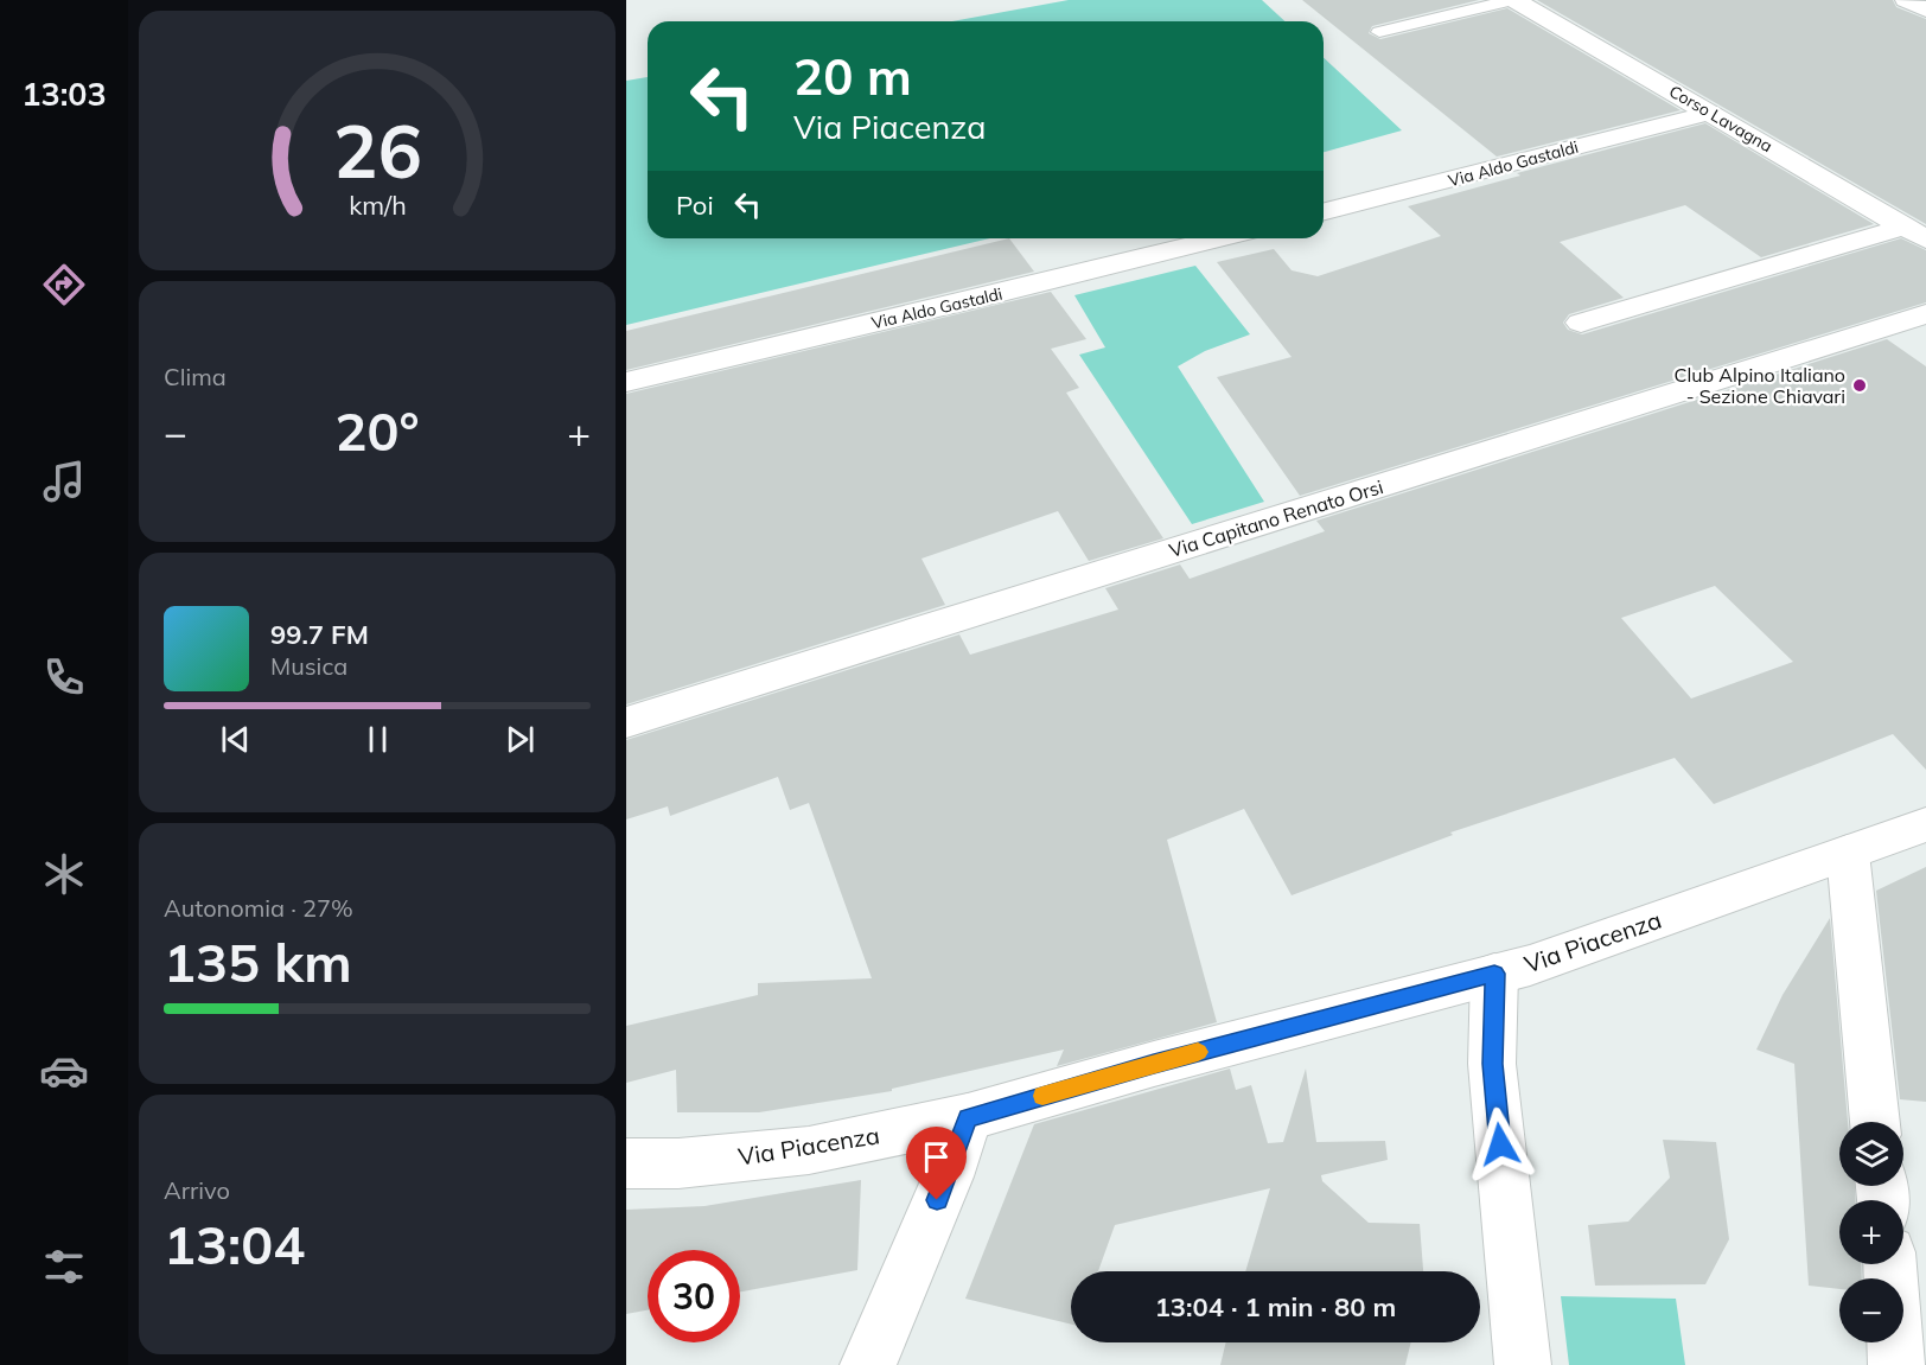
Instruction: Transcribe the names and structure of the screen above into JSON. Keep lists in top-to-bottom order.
{
  "streets": {
    "street": [
      "Corso Lavagna",
      "Via Aldo Gastaldi",
      "Via Capitano Renato Orsi",
      "Via Piacenza"
    ]
  },
  "crossings": [
    ["Corso Lavagna", "Via Aldo Gastaldi"]
  ],
  "places": ["Club Alpino Italiano - Sezione Chiavari"],
  "page": {
    "tabs": "13:03",
    "turn": ["20 m", "Via Piacenza"],
    "then": "Poi",
    "tile": [
      "Clima",
      ["Autonomia · 27%", "135 km"],
      ["Arrivo", "13:04"]
    ],
    "heat": ["−", "20°", "+"],
    "song": ["99.7 FM", "Musica"],
    "map_buttons": ["+", "−"],
    "limit": "30",
    "trip": "13:04 · 1 min · 80 m",
    "gauge": ["26", "km/h"]
  }
}
